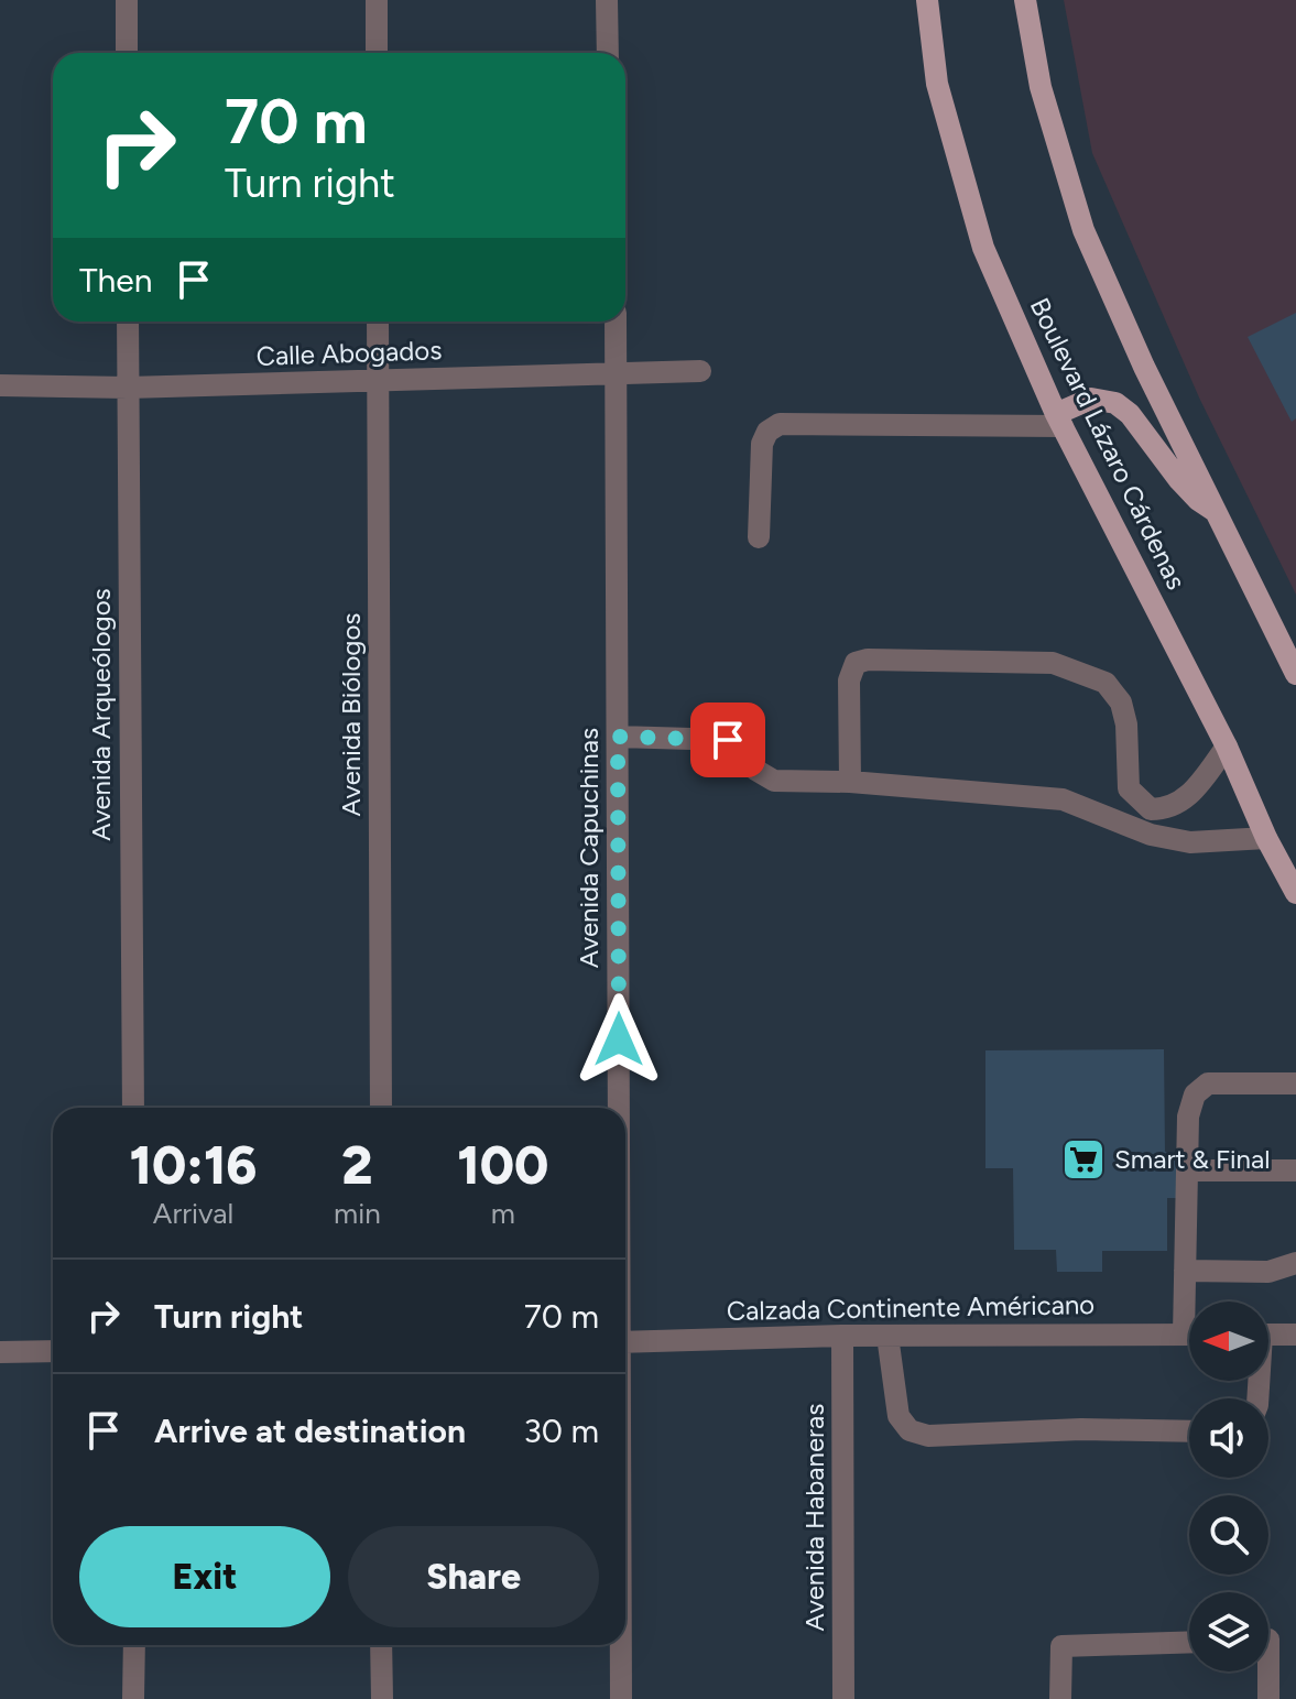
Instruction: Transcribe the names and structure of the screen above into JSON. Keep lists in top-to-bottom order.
{
  "streets": {
    "main road": ["Boulevard Lázaro Cárdenas"],
    "street": [
      "Calle Abogados",
      "Avenida Arqueólogos",
      "Avenida Biólogos",
      "Avenida Capuchinas",
      "Calzada Continente Américano",
      "Avenida Habaneras"
    ]
  },
  "crossings": [
    ["Calle Abogados", "Avenida Arqueólogos"],
    ["Calle Abogados", "Avenida Biólogos"],
    ["Calle Abogados", "Avenida Capuchinas"],
    ["Calzada Continente Américano", "Avenida Habaneras"]
  ],
  "places": {
    "supermarket": ["Smart & Final"]
  },
  "north": "left",
  "page": {
    "turn": ["70 m", "Turn right"],
    "then": "Then",
    "eta": [
      "10:16",
      "Arrival",
      "2",
      "min",
      "100",
      "m"
    ],
    "list": [
      {
        "name": "Turn right",
        "value": "70 m"
      },
      {
        "name": "Arrive at destination",
        "value": "30 m"
      }
    ],
    "buttons": ["Exit", "Share"]
  }
}
